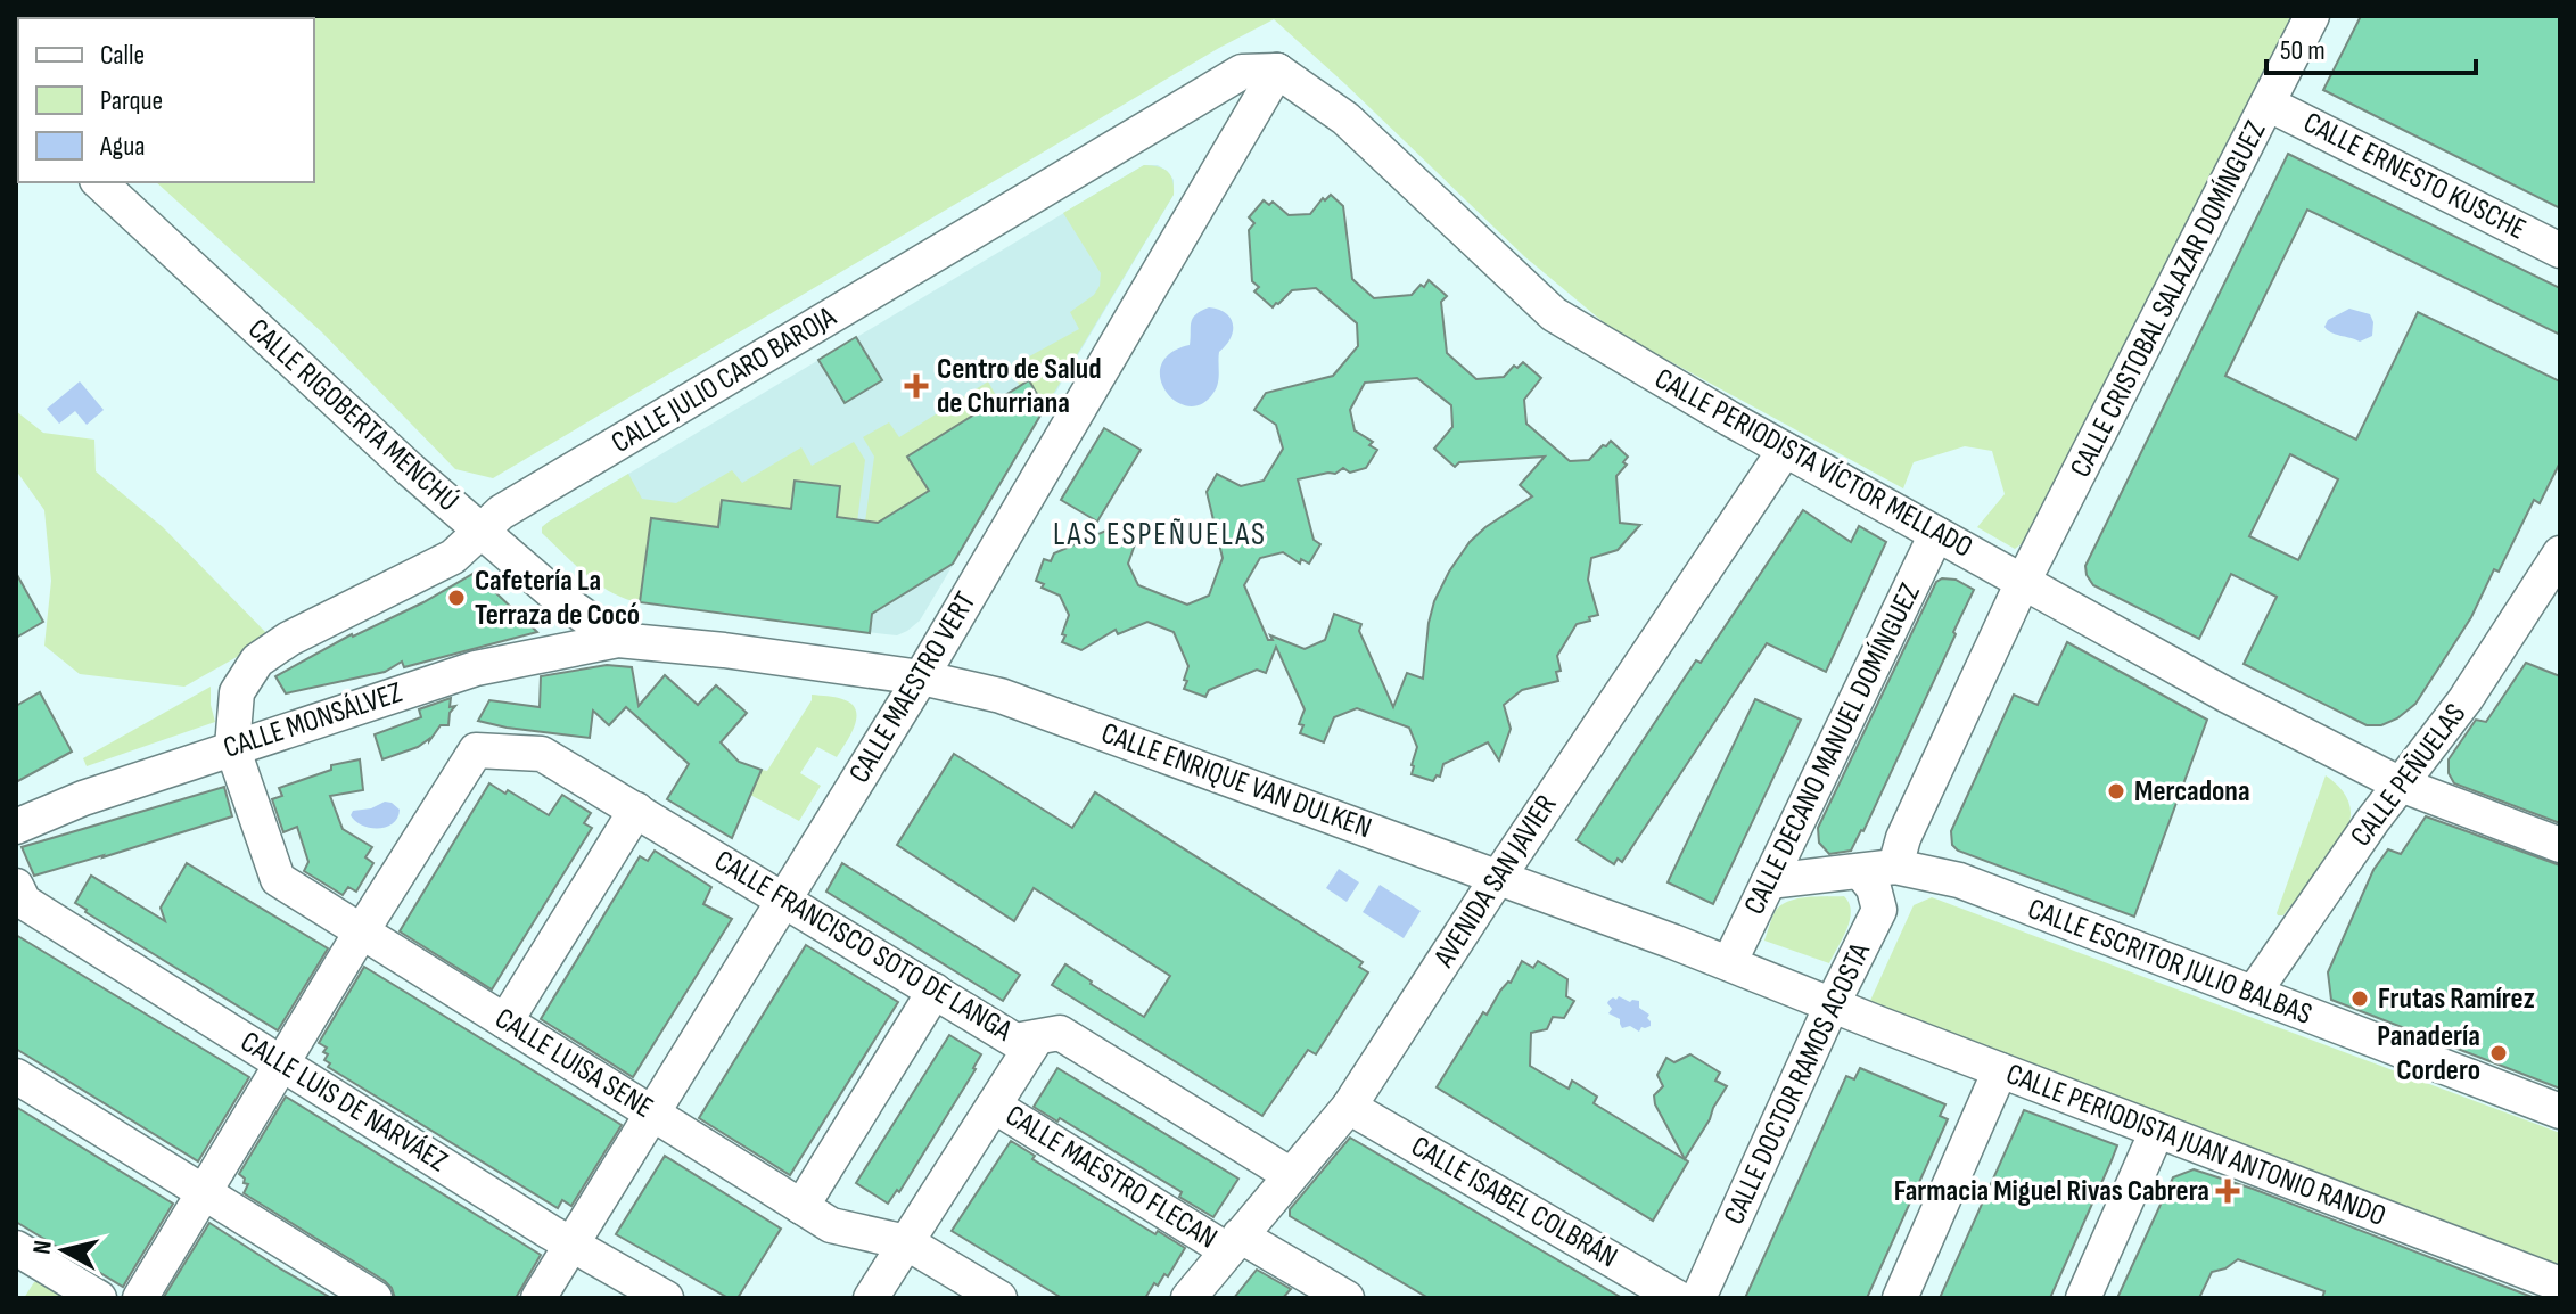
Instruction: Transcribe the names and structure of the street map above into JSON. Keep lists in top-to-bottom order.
{
  "streets": {
    "street": [
      "CALLE ERNESTO KUSCHE",
      "CALLE CRISTOBAL SALAZAR DOMÍNGUEZ",
      "CALLE JULIO CARO BAROJA",
      "CALLE RIGOBERTA MENCHÚ",
      "CALLE PERIODISTA VÍCTOR MELLADO",
      "CALLE MAESTRO VERT",
      "CALLE MONSÁLVEZ",
      "CALLE DECANO MANUEL DOMÍNGUEZ",
      "CALLE PEÑUELAS",
      "CALLE ENRIQUE VAN DULKEN",
      "AVENIDA SAN JAVIER",
      "CALLE FRANCISCO SOTO DE LANGA",
      "CALLE ESCRITOR JULIO BALBAS",
      "CALLE LUISA SENE",
      "CALLE DOCTOR RAMOS ACOSTA",
      "CALLE LUIS DE NARVÁEZ",
      "CALLE PERIODISTA JUAN ANTONIO RANDO",
      "CALLE MAESTRO FLECAN",
      "CALLE ISABEL COLBRÁN"
    ]
  },
  "crossings": [
    ["CALLE ERNESTO KUSCHE", "CALLE CRISTOBAL SALAZAR DOMÍNGUEZ"],
    ["CALLE CRISTOBAL SALAZAR DOMÍNGUEZ", "CALLE PERIODISTA VÍCTOR MELLADO"],
    ["CALLE JULIO CARO BAROJA", "CALLE RIGOBERTA MENCHÚ"],
    ["CALLE JULIO CARO BAROJA", "CALLE PERIODISTA VÍCTOR MELLADO"],
    ["CALLE JULIO CARO BAROJA", "CALLE MAESTRO VERT"],
    ["CALLE JULIO CARO BAROJA", "CALLE MONSÁLVEZ"],
    ["CALLE JULIO CARO BAROJA", "CALLE LUISA SENE"],
    ["CALLE RIGOBERTA MENCHÚ", "CALLE MONSÁLVEZ"],
    ["CALLE RIGOBERTA MENCHÚ", "CALLE ENRIQUE VAN DULKEN"],
    ["CALLE PERIODISTA VÍCTOR MELLADO", "CALLE MAESTRO VERT"],
    ["CALLE PERIODISTA VÍCTOR MELLADO", "CALLE DECANO MANUEL DOMÍNGUEZ"],
    ["CALLE PERIODISTA VÍCTOR MELLADO", "CALLE PEÑUELAS"],
    ["CALLE PERIODISTA VÍCTOR MELLADO", "AVENIDA SAN JAVIER"],
    ["CALLE MAESTRO VERT", "CALLE ENRIQUE VAN DULKEN"],
    ["CALLE MAESTRO VERT", "CALLE FRANCISCO SOTO DE LANGA"],
    ["CALLE MAESTRO VERT", "CALLE LUISA SENE"],
    ["CALLE MAESTRO VERT", "CALLE LUIS DE NARVÁEZ"],
    ["CALLE MONSÁLVEZ", "CALLE ENRIQUE VAN DULKEN"],
    ["CALLE MONSÁLVEZ", "CALLE LUISA SENE"],
    ["CALLE DECANO MANUEL DOMÍNGUEZ", "CALLE ENRIQUE VAN DULKEN"],
    ["CALLE DECANO MANUEL DOMÍNGUEZ", "CALLE ESCRITOR JULIO BALBAS"],
    ["CALLE PEÑUELAS", "CALLE ESCRITOR JULIO BALBAS"],
    ["CALLE ENRIQUE VAN DULKEN", "AVENIDA SAN JAVIER"],
    ["CALLE ENRIQUE VAN DULKEN", "CALLE DOCTOR RAMOS ACOSTA"],
    ["CALLE ENRIQUE VAN DULKEN", "CALLE PERIODISTA JUAN ANTONIO RANDO"],
    ["AVENIDA SAN JAVIER", "CALLE FRANCISCO SOTO DE LANGA"],
    ["AVENIDA SAN JAVIER", "CALLE MAESTRO FLECAN"],
    ["AVENIDA SAN JAVIER", "CALLE ISABEL COLBRÁN"],
    ["CALLE FRANCISCO SOTO DE LANGA", "CALLE LUISA SENE"],
    ["CALLE ESCRITOR JULIO BALBAS", "CALLE DOCTOR RAMOS ACOSTA"],
    ["CALLE DOCTOR RAMOS ACOSTA", "CALLE PERIODISTA JUAN ANTONIO RANDO"]
  ],
  "districts": ["LAS ESPEÑUELAS"],
  "places": {
    "health": ["Centro de Salud de Churriana", "Farmacia Miguel Rivas Cabrera"],
    "other": [
      "Cafetería La Terraza de Cocó",
      "Mercadona",
      "Frutas Ramírez",
      "Panadería Cordero"
    ]
  },
  "legend": ["Calle", "Parque", "Agua"],
  "scale_bar": "50 m",
  "north": "left"
}
